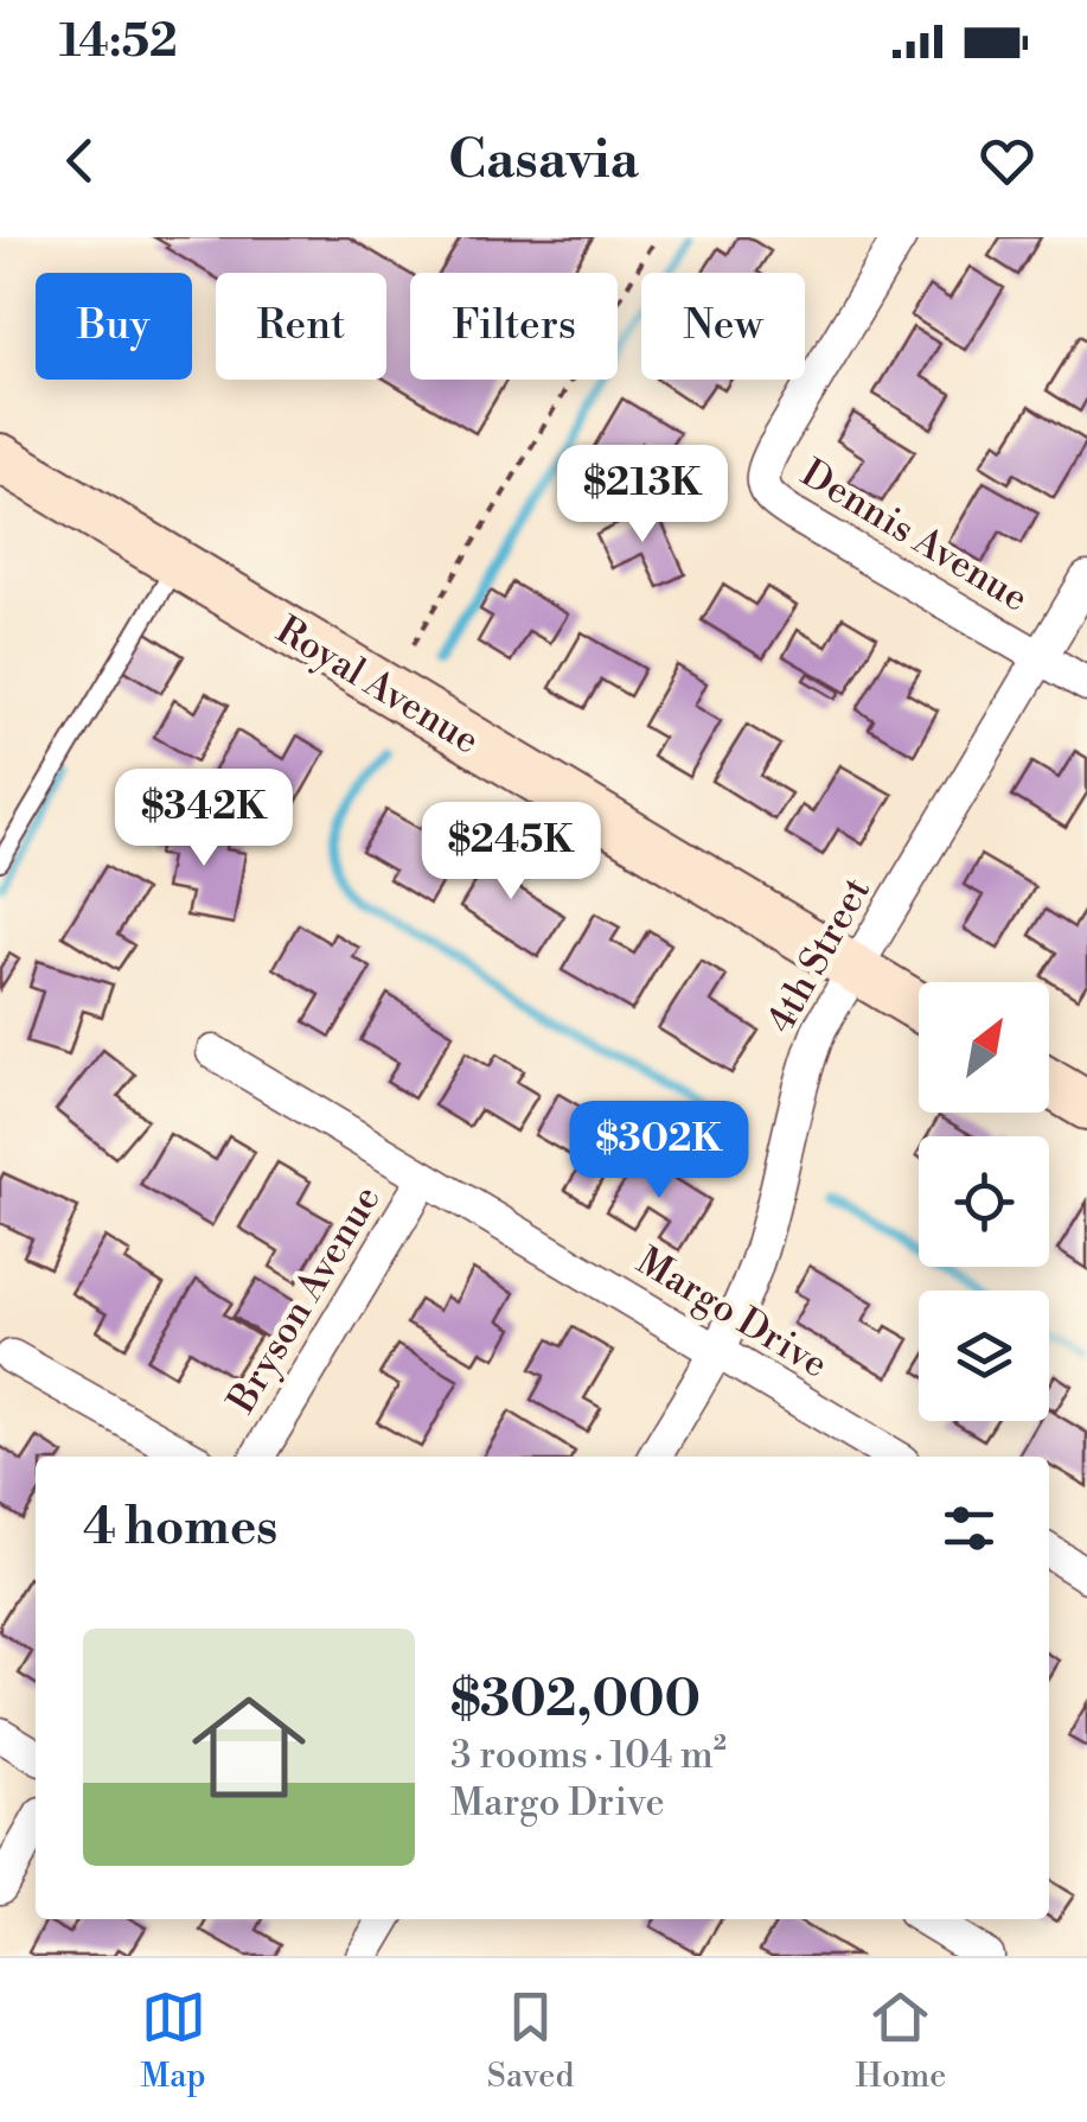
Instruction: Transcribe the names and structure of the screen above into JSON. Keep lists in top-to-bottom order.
{
  "streets": {
    "main road": ["Royal Avenue"],
    "street": [
      "Dennis Avenue",
      "4th Street",
      "Bryson Avenue",
      "Margo Drive"
    ]
  },
  "crossings": [
    ["Dennis Avenue", "4th Street"],
    ["Royal Avenue", "4th Street"],
    ["4th Street", "Margo Drive"],
    ["Bryson Avenue", "Margo Drive"]
  ],
  "north": "top right",
  "page": {
    "status": "14:52",
    "header": "Casavia",
    "chip": [
      "Buy",
      "Rent",
      "Filters",
      "New"
    ],
    "price": [
      "$213K",
      "$342K",
      "$245K",
      "$302K"
    ],
    "heading": "4 homes",
    "list": [
      {
        "name": "$302,000",
        "note": "3 rooms · 104 m² · Margo Drive"
      }
    ],
    "tabs": ["Map", "Saved", "Home"]
  }
}
